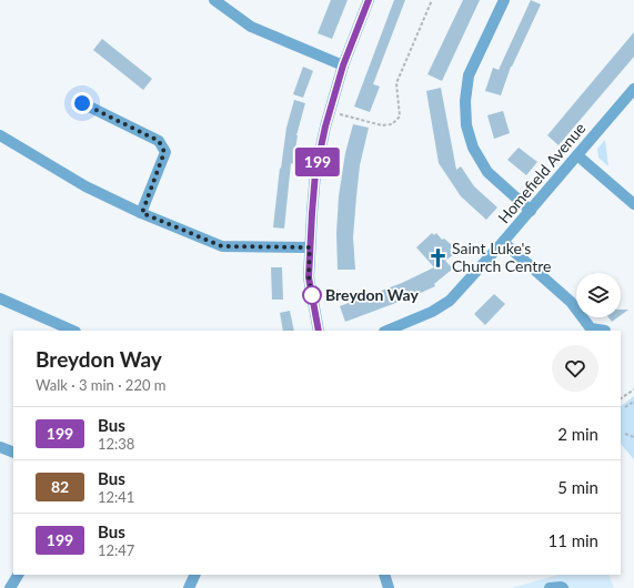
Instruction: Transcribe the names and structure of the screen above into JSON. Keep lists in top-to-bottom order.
{
  "streets": {
    "street": ["Homefield Avenue"]
  },
  "places": {
    "church": ["Saint Luke's Church Centre"],
    "other": ["Breydon Way"]
  },
  "lines": ["bus line 199"],
  "page": {
    "on_map": "199",
    "heading": ["Breydon Way", "Walk · 3 min · 220 m"],
    "list": [
      {
        "mark": "199",
        "name": "Bus",
        "note": "12:38",
        "value": "2 min"
      },
      {
        "mark": "82",
        "name": "Bus",
        "note": "12:41",
        "value": "5 min"
      },
      {
        "mark": "199",
        "name": "Bus",
        "note": "12:47",
        "value": "11 min"
      }
    ]
  }
}
